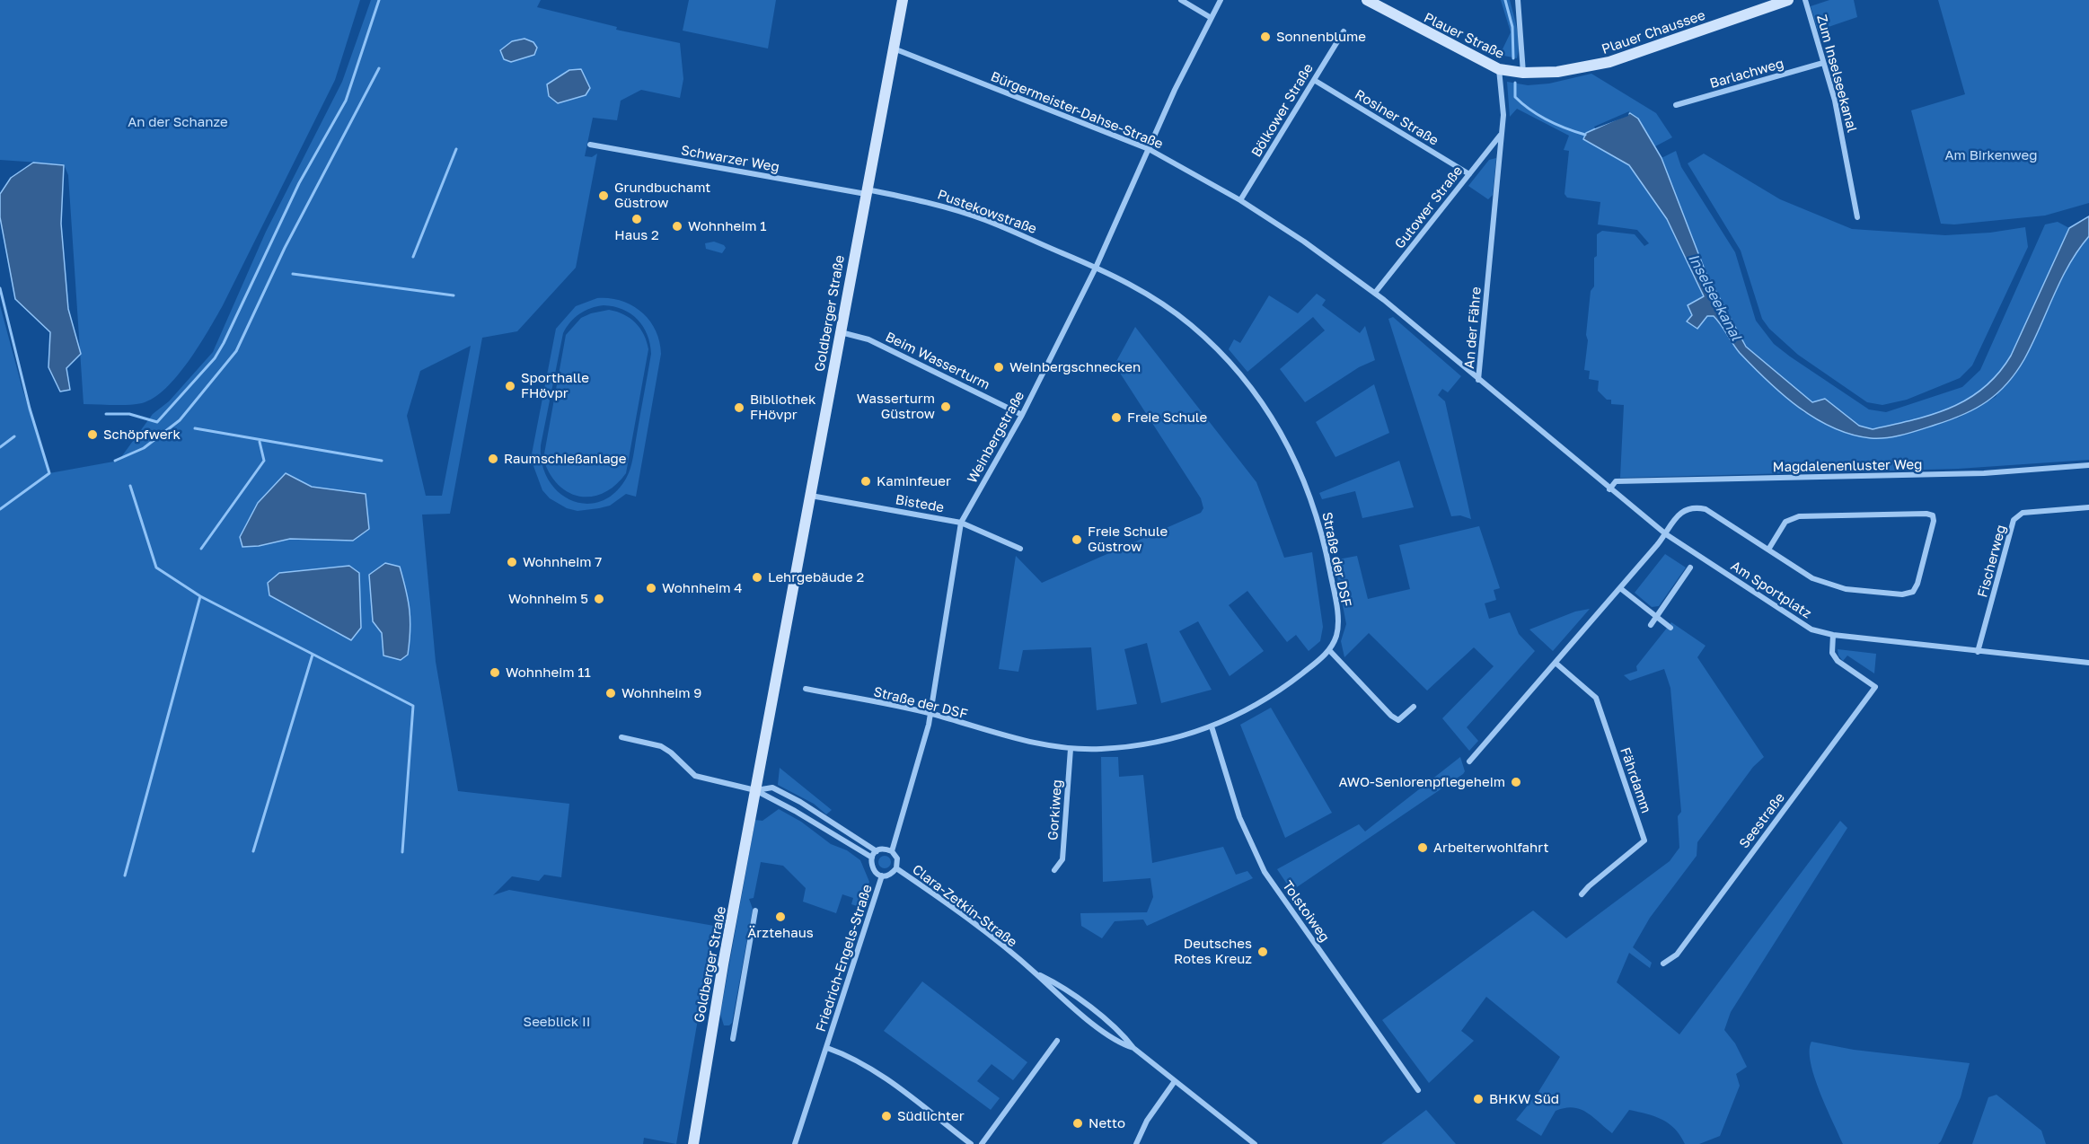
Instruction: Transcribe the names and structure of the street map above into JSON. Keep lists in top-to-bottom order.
{
  "streets": {
    "main road": ["Plauer Chaussee", "Plauer Straße", "Goldberger Straße"],
    "street": [
      "Barlachweg",
      "Zum Inselseekanal",
      "Bürgermeister-Dahse-Straße",
      "Bölkower Straße",
      "Rosiner Straße",
      "Schwarzer Weg",
      "Gutower Straße",
      "Pustekowstraße",
      "An der Fähre",
      "Beim Wasserturm",
      "Weinbergstraße",
      "Magdalenenluster Weg",
      "Bistede",
      "Straße der DSF",
      "Fischerweg",
      "Am Sportplatz",
      "Fährdamm",
      "Gorkiweg",
      "Seestraße",
      "Clara-Zetkin-Straße",
      "Tolstoiweg",
      "Friedrich-Engels-Straße"
    ]
  },
  "crossings": [
    ["Plauer Chaussee", "Plauer Straße"],
    ["Plauer Straße", "An der Fähre"],
    ["Barlachweg", "Zum Inselseekanal"],
    ["Bürgermeister-Dahse-Straße", "Bölkower Straße"],
    ["Bürgermeister-Dahse-Straße", "Gutower Straße"],
    ["Bürgermeister-Dahse-Straße", "Goldberger Straße"],
    ["Bürgermeister-Dahse-Straße", "An der Fähre"],
    ["Bürgermeister-Dahse-Straße", "Weinbergstraße"],
    ["Bölkower Straße", "Rosiner Straße"],
    ["Rosiner Straße", "Gutower Straße"],
    ["Schwarzer Weg", "Pustekowstraße"],
    ["Schwarzer Weg", "Goldberger Straße"],
    ["Gutower Straße", "An der Fähre"],
    ["Pustekowstraße", "Goldberger Straße"],
    ["Pustekowstraße", "Weinbergstraße"],
    ["Pustekowstraße", "Straße der DSF"],
    ["Goldberger Straße", "Beim Wasserturm"],
    ["Goldberger Straße", "Bistede"],
    ["An der Fähre", "Magdalenenluster Weg"],
    ["An der Fähre", "Am Sportplatz"],
    ["Beim Wasserturm", "Weinbergstraße"],
    ["Weinbergstraße", "Bistede"],
    ["Weinbergstraße", "Straße der DSF"],
    ["Weinbergstraße", "Clara-Zetkin-Straße"],
    ["Weinbergstraße", "Friedrich-Engels-Straße"],
    ["Straße der DSF", "Gorkiweg"],
    ["Straße der DSF", "Tolstoiweg"],
    ["Am Sportplatz", "Seestraße"],
    ["Clara-Zetkin-Straße", "Friedrich-Engels-Straße"]
  ],
  "water": ["Inselseekanal"],
  "parks": ["An der Schanze", "Am Birkenweg", "Seeblick II"],
  "places": [
    "Sonnenblume",
    "Grundbuchamt Güstrow",
    "Haus 2",
    "Wohnheim 1",
    "Weinbergschnecken",
    "Sporthalle FHövpr",
    "Wasserturm Güstrow",
    "Bibliothek FHövpr",
    "Freie Schule",
    "Schöpfwerk",
    "Raumschießanlage",
    "Kaminfeuer",
    "Freie Schule Güstrow",
    "Wohnheim 7",
    "Lehrgebäude 2",
    "Wohnheim 4",
    "Wohnheim 5",
    "Wohnheim 11",
    "Wohnheim 9",
    "AWO-Seniorenpflegeheim",
    "Arbeiterwohlfahrt",
    "Ärztehaus",
    "Deutsches Rotes Kreuz",
    "BHKW Süd",
    "Südlichter",
    "Netto"
  ]
}
